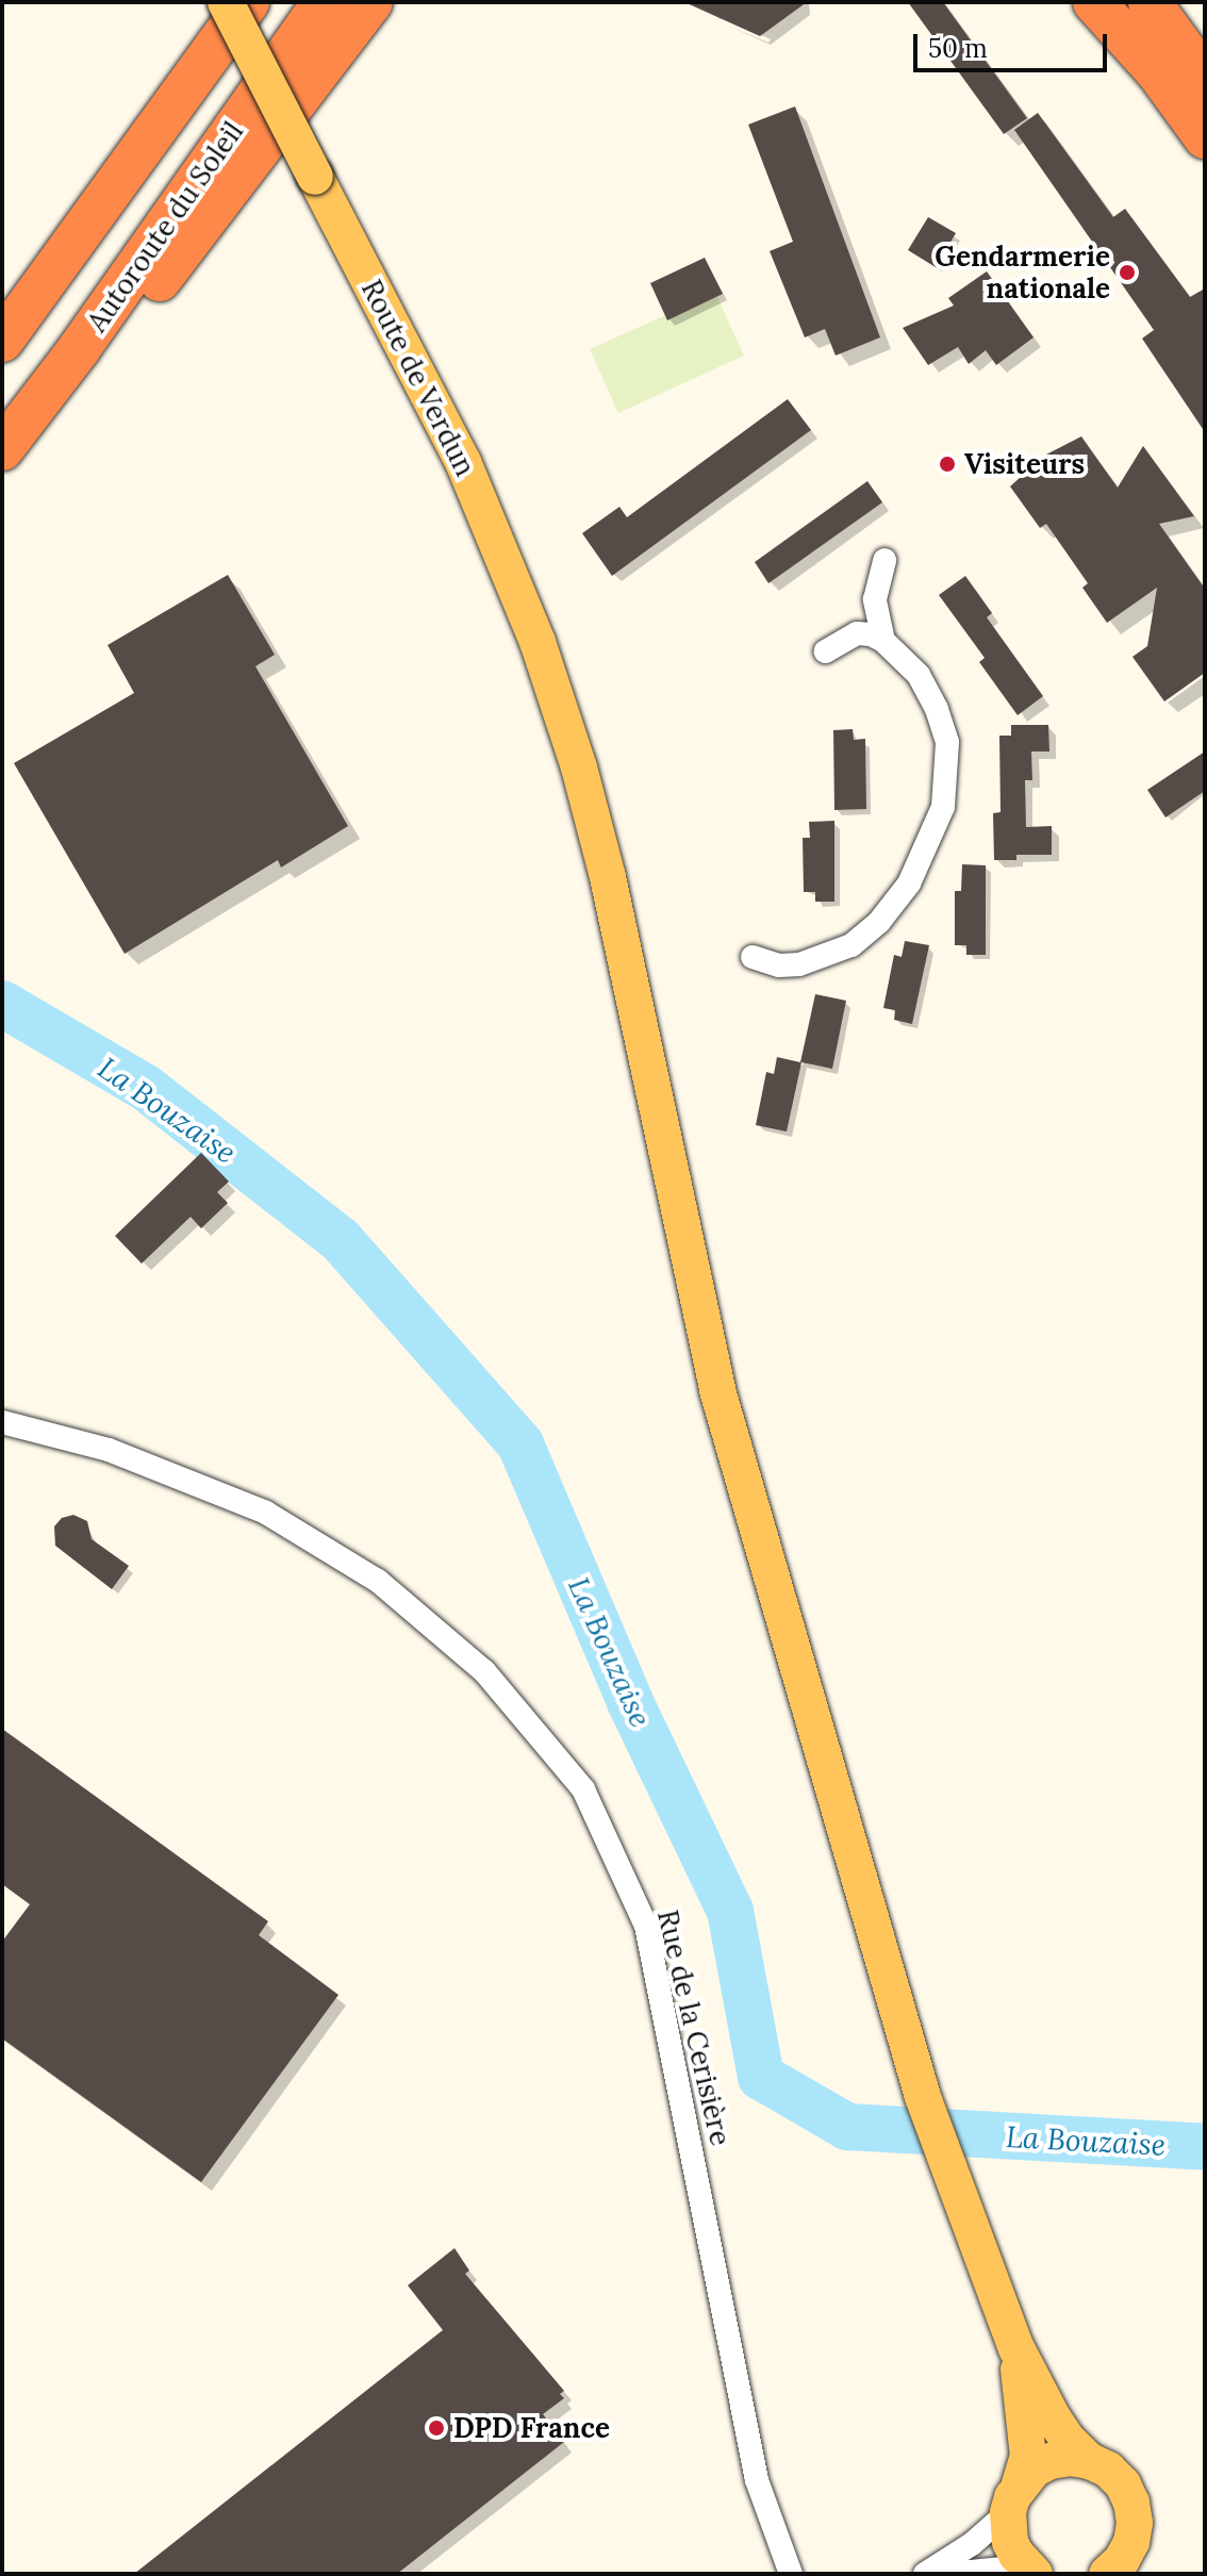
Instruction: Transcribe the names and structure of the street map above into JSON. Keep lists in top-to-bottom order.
{
  "streets": {
    "highway": ["Autoroute du Soleil"],
    "main road": ["Route de Verdun"],
    "street": ["Rue de la Cerisière"]
  },
  "water": ["La Bouzaise"],
  "places": ["Gendarmerie nationale", "Visiteurs", "DPD France"],
  "scale_bar": "50 m"
}
